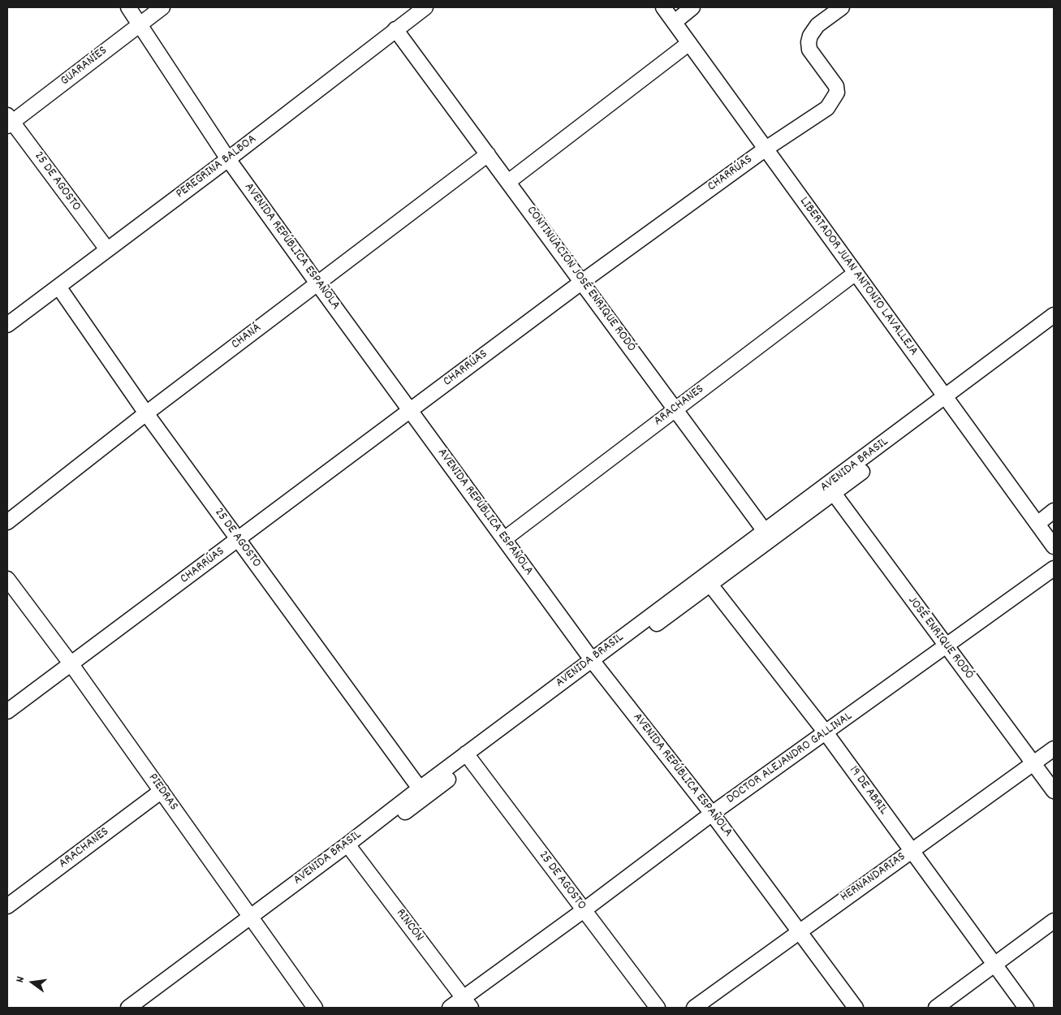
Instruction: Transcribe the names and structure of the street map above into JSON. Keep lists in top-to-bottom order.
{
  "streets": {
    "street": [
      "GUARANÍES",
      "PEREGRINA BALBOA",
      "CHARRÚAS",
      "25 DE AGOSTO",
      "AVENIDA REPÚBLICA ESPAÑOLA",
      "LIBERTADOR JUAN ANTONIO LAVALLEJA",
      "CONTINUACIÓN JOSÉ ENRIQUE RODÓ",
      "CHANÁ",
      "ARACHANES",
      "AVENIDA BRASIL",
      "JOSÉ ENRIQUE RODÓ",
      "DOCTOR ALEJANDRO GALLINAL",
      "19 DE ABRIL",
      "PIEDRAS",
      "HERNANDARIAS",
      "RINCÓN"
    ]
  },
  "crossings": [
    ["GUARANÍES", "25 DE AGOSTO"],
    ["GUARANÍES", "AVENIDA REPÚBLICA ESPAÑOLA"],
    ["PEREGRINA BALBOA", "25 DE AGOSTO"],
    ["PEREGRINA BALBOA", "AVENIDA REPÚBLICA ESPAÑOLA"],
    ["PEREGRINA BALBOA", "CONTINUACIÓN JOSÉ ENRIQUE RODÓ"],
    ["CHARRÚAS", "25 DE AGOSTO"],
    ["CHARRÚAS", "AVENIDA REPÚBLICA ESPAÑOLA"],
    ["CHARRÚAS", "LIBERTADOR JUAN ANTONIO LAVALLEJA"],
    ["CHARRÚAS", "CONTINUACIÓN JOSÉ ENRIQUE RODÓ"],
    ["CHARRÚAS", "PIEDRAS"],
    ["25 DE AGOSTO", "CHANÁ"],
    ["25 DE AGOSTO", "AVENIDA BRASIL"],
    ["25 DE AGOSTO", "DOCTOR ALEJANDRO GALLINAL"],
    ["AVENIDA REPÚBLICA ESPAÑOLA", "CHANÁ"],
    ["AVENIDA REPÚBLICA ESPAÑOLA", "ARACHANES"],
    ["AVENIDA REPÚBLICA ESPAÑOLA", "AVENIDA BRASIL"],
    ["AVENIDA REPÚBLICA ESPAÑOLA", "DOCTOR ALEJANDRO GALLINAL"],
    ["AVENIDA REPÚBLICA ESPAÑOLA", "HERNANDARIAS"],
    ["LIBERTADOR JUAN ANTONIO LAVALLEJA", "ARACHANES"],
    ["LIBERTADOR JUAN ANTONIO LAVALLEJA", "AVENIDA BRASIL"],
    ["CONTINUACIÓN JOSÉ ENRIQUE RODÓ", "CHANÁ"],
    ["CONTINUACIÓN JOSÉ ENRIQUE RODÓ", "ARACHANES"],
    ["CONTINUACIÓN JOSÉ ENRIQUE RODÓ", "AVENIDA BRASIL"],
    ["ARACHANES", "PIEDRAS"],
    ["AVENIDA BRASIL", "JOSÉ ENRIQUE RODÓ"],
    ["AVENIDA BRASIL", "19 DE ABRIL"],
    ["AVENIDA BRASIL", "PIEDRAS"],
    ["AVENIDA BRASIL", "RINCÓN"],
    ["JOSÉ ENRIQUE RODÓ", "DOCTOR ALEJANDRO GALLINAL"],
    ["JOSÉ ENRIQUE RODÓ", "HERNANDARIAS"],
    ["DOCTOR ALEJANDRO GALLINAL", "19 DE ABRIL"],
    ["DOCTOR ALEJANDRO GALLINAL", "RINCÓN"],
    ["19 DE ABRIL", "HERNANDARIAS"]
  ],
  "north": "left"
}
